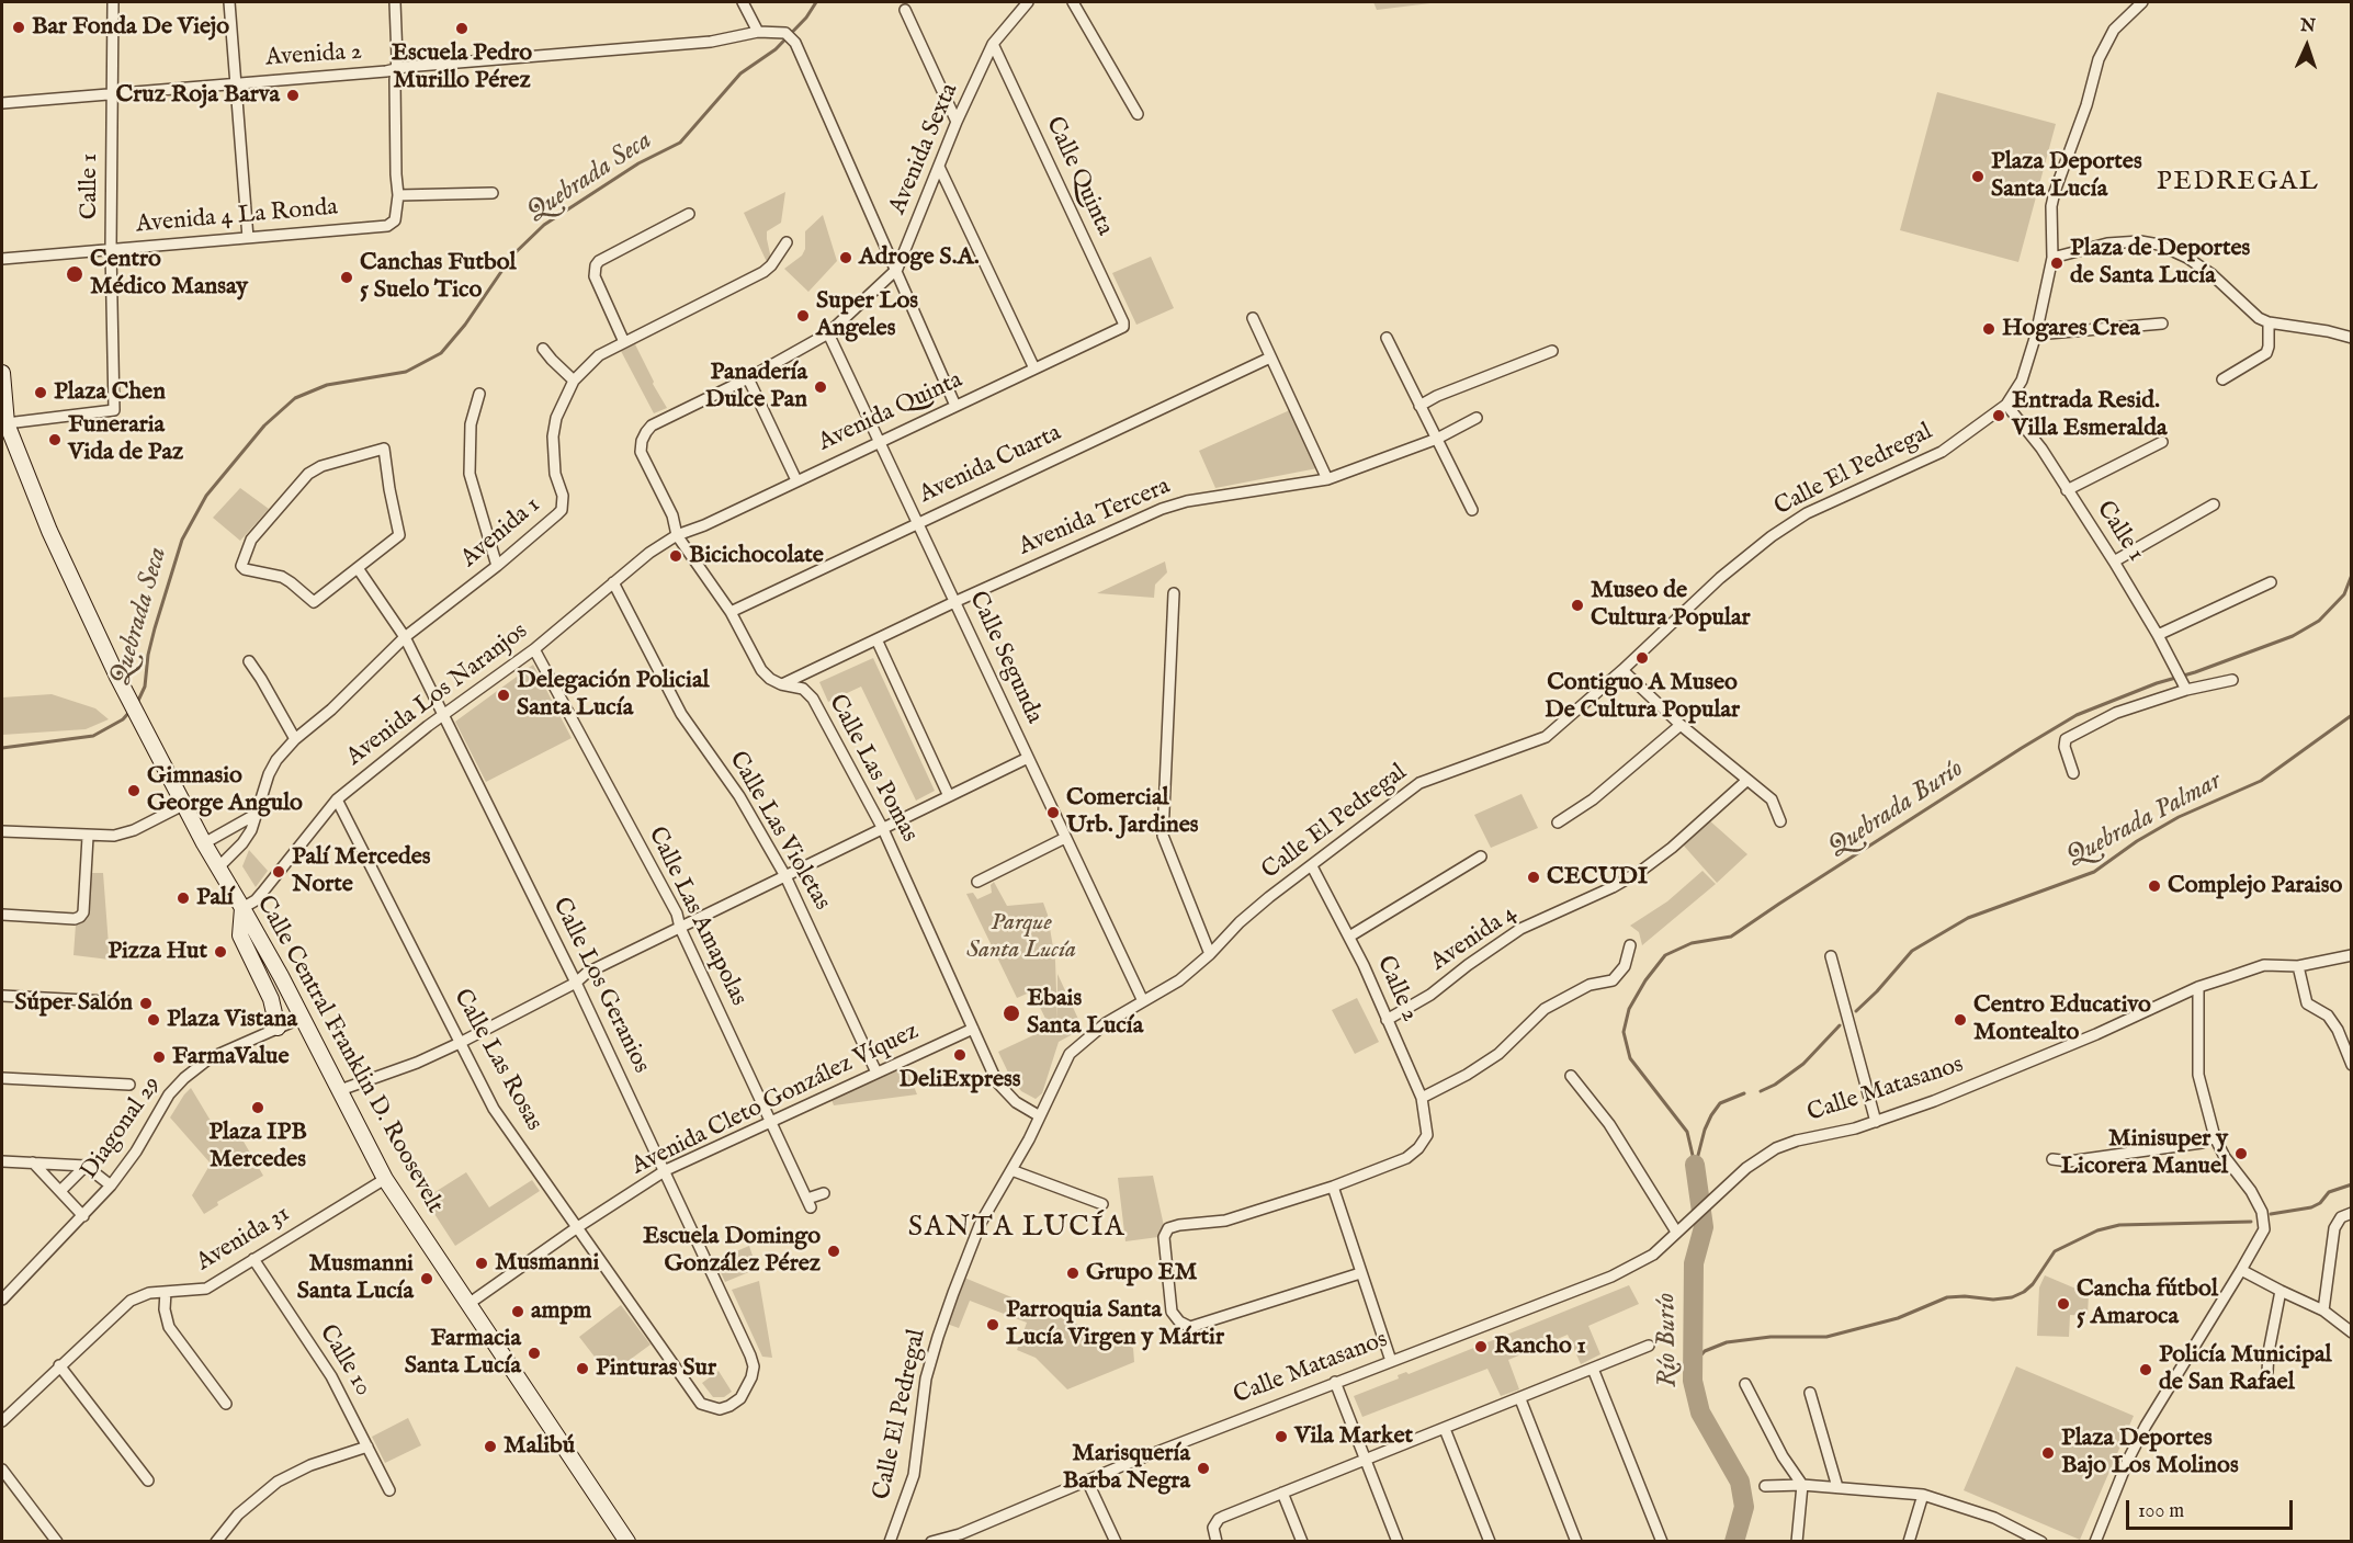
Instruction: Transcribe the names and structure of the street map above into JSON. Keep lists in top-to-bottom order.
{
  "streets": {
    "main road": ["Calle Central Franklin D. Roosevelt"],
    "street": [
      "Avenida 2",
      "Avenida Sexta",
      "Calle Quinta",
      "Calle 1",
      "Avenida 4 La Ronda",
      "Avenida Quinta",
      "Avenida Cuarta",
      "Calle El Pedregal",
      "Avenida Tercera",
      "Avenida 1",
      "Calle Segunda",
      "Avenida Los Naranjos",
      "Calle Las Pomas",
      "Calle Las Violetas",
      "Calle Las Amapolas",
      "Avenida 4",
      "Calle Los Geranios",
      "Calle 2",
      "Calle Las Rosas",
      "Calle Matasanos",
      "Avenida Cleto González Víquez",
      "Diagonal 29",
      "Avenida 31",
      "Calle 10"
    ]
  },
  "crossings": [
    ["Avenida 2", "Avenida Sexta"],
    ["Avenida 2", "Calle 1"],
    ["Avenida Sexta", "Calle Quinta"],
    ["Avenida Sexta", "Calle Segunda"],
    ["Avenida Sexta", "Calle Las Pomas"],
    ["Calle Quinta", "Avenida Quinta"],
    ["Calle 1", "Avenida 4 La Ronda"],
    ["Calle 1", "Calle El Pedregal"],
    ["Calle 1", "Calle Central Franklin D. Roosevelt"],
    ["Avenida Quinta", "Calle Segunda"],
    ["Avenida Quinta", "Avenida Los Naranjos"],
    ["Avenida Quinta", "Calle Las Pomas"],
    ["Avenida Cuarta", "Calle Segunda"],
    ["Avenida Cuarta", "Calle Las Pomas"],
    ["Calle El Pedregal", "Calle Segunda"],
    ["Calle El Pedregal", "Calle Las Pomas"],
    ["Calle El Pedregal", "Calle 2"],
    ["Avenida Tercera", "Calle Segunda"],
    ["Avenida Tercera", "Calle Las Pomas"],
    ["Avenida 1", "Calle Los Geranios"],
    ["Avenida 1", "Calle Central Franklin D. Roosevelt"],
    ["Avenida Los Naranjos", "Calle Las Pomas"],
    ["Avenida Los Naranjos", "Calle Las Violetas"],
    ["Avenida Los Naranjos", "Calle Las Amapolas"],
    ["Avenida Los Naranjos", "Calle Los Geranios"],
    ["Avenida Los Naranjos", "Calle Central Franklin D. Roosevelt"],
    ["Avenida Los Naranjos", "Calle Las Rosas"],
    ["Calle Las Pomas", "Avenida Cleto González Víquez"],
    ["Calle Las Violetas", "Avenida Cleto González Víquez"],
    ["Calle Las Amapolas", "Avenida Cleto González Víquez"],
    ["Avenida 4", "Calle 2"],
    ["Calle Los Geranios", "Calle Las Rosas"],
    ["Calle Los Geranios", "Avenida Cleto González Víquez"],
    ["Calle Central Franklin D. Roosevelt", "Avenida Cleto González Víquez"],
    ["Calle Central Franklin D. Roosevelt", "Diagonal 29"],
    ["Calle Central Franklin D. Roosevelt", "Avenida 31"],
    ["Calle Las Rosas", "Avenida Cleto González Víquez"],
    ["Avenida 31", "Calle 10"]
  ],
  "districts": ["PEDREGAL", "SANTA LUCÍA"],
  "water": [
    "Quebrada Seca",
    "Quebrada Burío",
    "Quebrada Palmar",
    "Río Burío"
  ],
  "parks": ["Parque Santa Lucía"],
  "places": [
    "Bar Fonda De Viejo",
    "Escuela Pedro Murillo Pérez",
    "Cruz Roja Barva",
    "Plaza Deportes Santa Lucía",
    "Adroge S.A.",
    "Plaza de Deportes de Santa Lucía",
    "Centro Médico Mansay",
    "Canchas Futbol 5 Suelo Tico",
    "Super Los Angeles",
    "Hogares Crea",
    "Panadería Dulce Pan",
    "Plaza Chen",
    "Entrada Resid. Villa Esmeralda",
    "Funeraria Vida de Paz",
    "Bicichocolate",
    "Museo de Cultura Popular",
    "Contiguo A Museo De Cultura Popular",
    "Delegación Policial Santa Lucía",
    "Gimnasio George Angulo",
    "Comercial Urb. Jardines",
    "Palí Mercedes Norte",
    "CECUDI",
    "Complejo Paraiso",
    "Palí",
    "Pizza Hut",
    "Súper Salón",
    "Ebais Santa Lucía",
    "Plaza Vistana",
    "Centro Educativo Montealto",
    "DeliExpress",
    "FarmaValue",
    "Plaza IPB Mercedes",
    "Minisuper y Licorera Manuel",
    "Escuela Domingo González Pérez",
    "Musmanni",
    "Grupo EM",
    "Musmanni Santa Lucía",
    "Cancha fútbol 5 Amaroca",
    "ampm",
    "Parroquia Santa Lucía Virgen y Mártir",
    "Rancho 1",
    "Farmacia Santa Lucía",
    "Pinturas Sur",
    "Policía Municipal de San Rafael",
    "Vila Market",
    "Malibú",
    "Plaza Deportes Bajo Los Molinos",
    "Marisquería Barba Negra"
  ],
  "scale_bar": "100 m",
  "north": "top"
}
